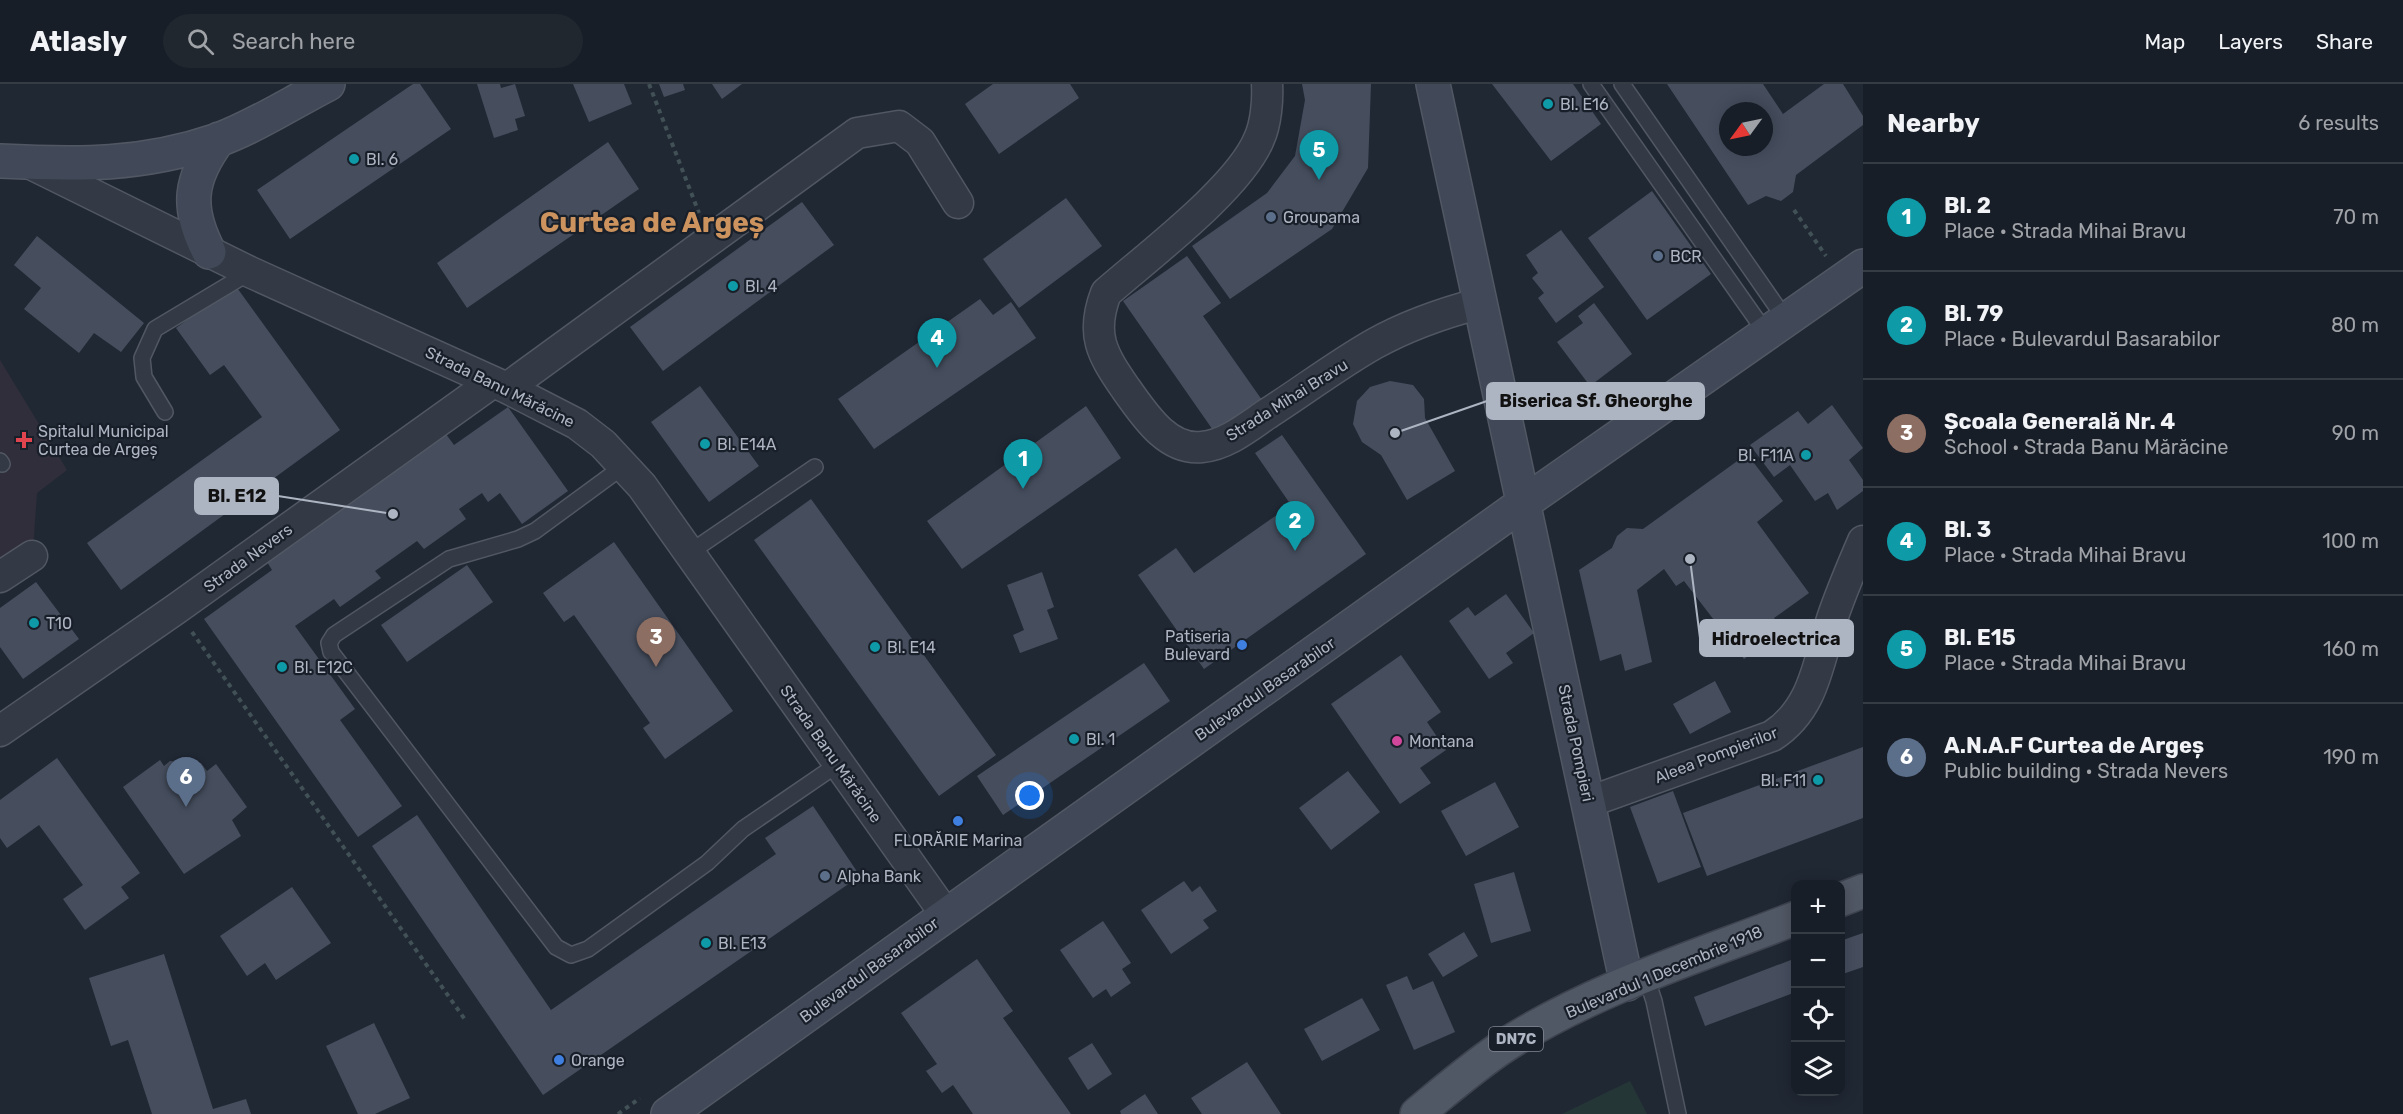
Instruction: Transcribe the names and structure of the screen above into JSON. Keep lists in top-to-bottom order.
{
  "streets": {
    "main road": [
      "Bulevardul Basarabilor",
      "Strada Pompieri",
      "Bulevardul 1 Decembrie 1918",
      "DN7C"
    ],
    "street": [
      "Strada Banu Mărăcine",
      "Strada Mihai Bravu",
      "Strada Nevers",
      "Aleea Pompierilor"
    ]
  },
  "crossings": [
    ["Strada Banu Mărăcine", "Strada Nevers"],
    ["Strada Banu Mărăcine", "Bulevardul Basarabilor"],
    ["Bulevardul Basarabilor", "Strada Pompieri"],
    ["Strada Pompieri", "Aleea Pompierilor"],
    ["Strada Pompieri", "Bulevardul 1 Decembrie 1918"]
  ],
  "districts": ["Curtea de Argeș"],
  "places": {
    "other": [
      "Bl. E16",
      "Bl. 6",
      "Groupama",
      "BCR",
      "Bl. 4",
      "Biserica Sf. Gheorghe",
      "Bl. E14A",
      "Bl. F11A",
      "Bl. E12",
      "Hidroelectrica",
      "T10",
      "Patiseria Bulevard",
      "Bl. E14",
      "Bl. E12C",
      "Bl. 1",
      "Montana",
      "Bl. F11",
      "FLORĂRIE Marina",
      "Alpha Bank",
      "Bl. E13",
      "Orange"
    ],
    "health": ["Spitalul Municipal Curtea de Argeș"]
  },
  "north": "bottom left",
  "page": {
    "header": "Atlasly",
    "search": "Search here",
    "nav": ["Map", "Layers", "Share"],
    "heading": ["Nearby", "6 results"],
    "pins": [
      "5",
      "4",
      "1",
      "2",
      "3",
      "6"
    ],
    "list": [
      {
        "mark": "1",
        "name": "Bl. 2",
        "note": "Place · Strada Mihai Bravu",
        "value": "70 m"
      },
      {
        "mark": "2",
        "name": "Bl. 79",
        "note": "Place · Bulevardul Basarabilor",
        "value": "80 m"
      },
      {
        "mark": "3",
        "name": "Școala Generală Nr. 4",
        "note": "School · Strada Banu Mărăcine",
        "value": "90 m"
      },
      {
        "mark": "4",
        "name": "Bl. 3",
        "note": "Place · Strada Mihai Bravu",
        "value": "100 m"
      },
      {
        "mark": "5",
        "name": "Bl. E15",
        "note": "Place · Strada Mihai Bravu",
        "value": "160 m"
      },
      {
        "mark": "6",
        "name": "A.N.A.F Curtea de Argeș",
        "note": "Public building · Strada Nevers",
        "value": "190 m"
      }
    ],
    "map_buttons": ["+", "−"]
  }
}
